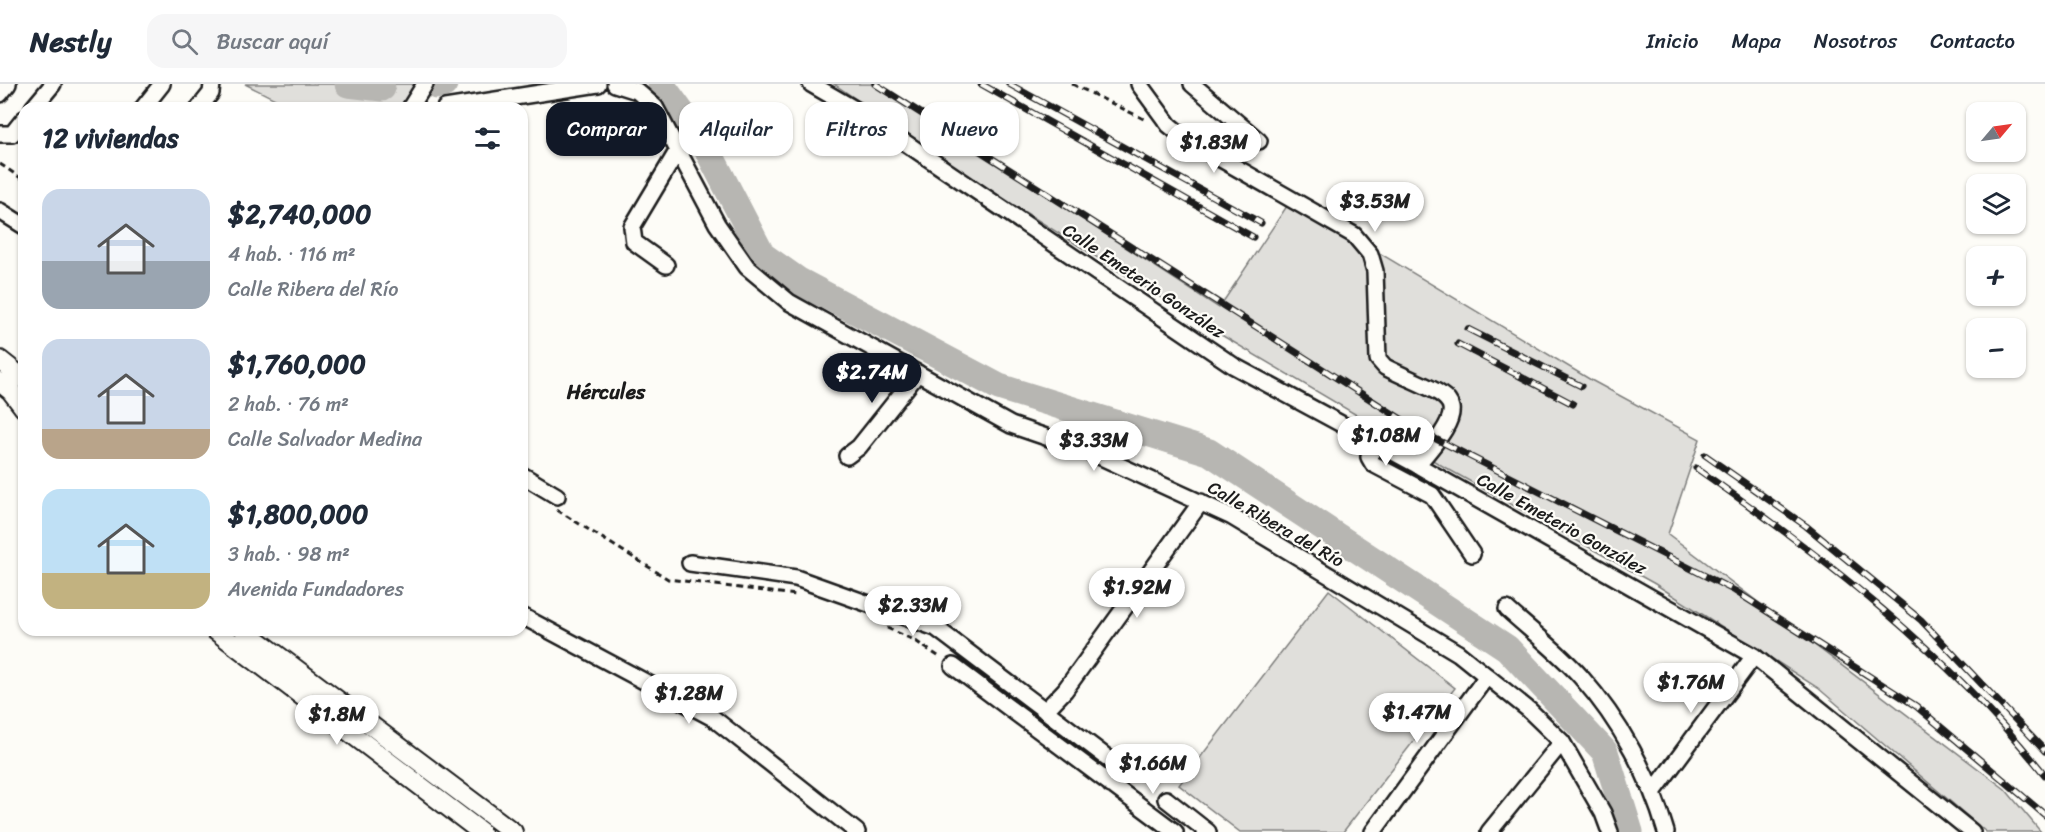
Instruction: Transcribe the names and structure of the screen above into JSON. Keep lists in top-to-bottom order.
{
  "streets": {
    "street": ["Calle Emeterio González", "Calle Ribera del Río"]
  },
  "districts": ["Hércules"],
  "north": "top right",
  "page": {
    "header": "Nestly",
    "search": "Buscar aquí",
    "nav": [
      "Inicio",
      "Mapa",
      "Nosotros",
      "Contacto"
    ],
    "map_buttons": ["+", "−"],
    "chip": [
      "Comprar",
      "Alquilar",
      "Filtros",
      "Nuevo"
    ],
    "heading": "12 viviendas",
    "price": [
      "$1.83M",
      "$3.53M",
      "$2.74M",
      "$1.08M",
      "$3.33M",
      "$1.92M",
      "$2.33M",
      "$1.76M",
      "$1.28M",
      "$1.47M",
      "$1.8M",
      "$1.66M"
    ],
    "list": [
      {
        "name": "$2,740,000",
        "note": "4 hab. · 116 m² · Calle Ribera del Río"
      },
      {
        "name": "$1,760,000",
        "note": "2 hab. · 76 m² · Calle Salvador Medina"
      },
      {
        "name": "$1,800,000",
        "note": "3 hab. · 98 m² · Avenida Fundadores"
      }
    ]
  }
}
